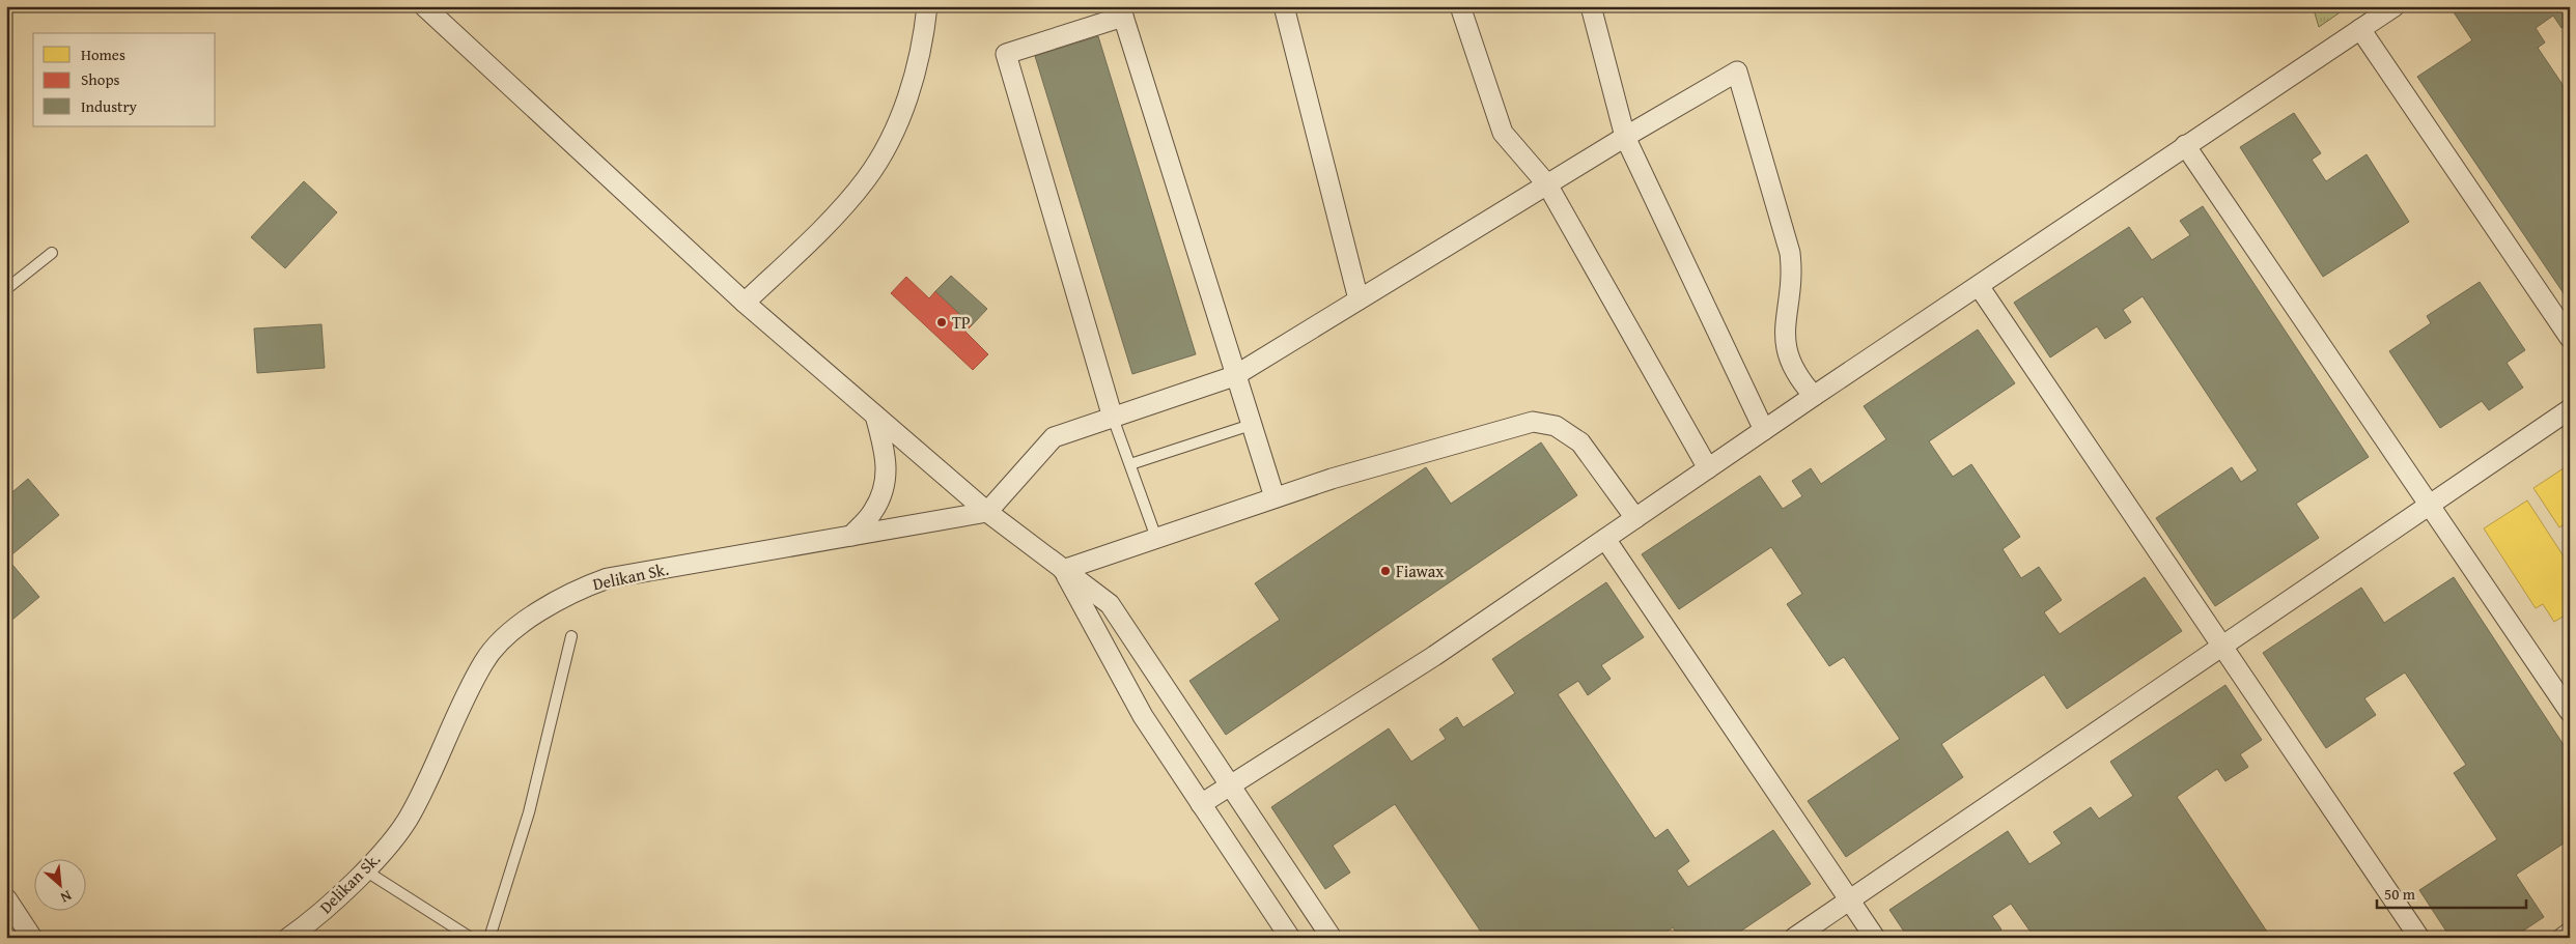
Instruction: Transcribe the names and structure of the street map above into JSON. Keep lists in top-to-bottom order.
{
  "streets": {
    "street": ["Delikan Sk."]
  },
  "places": ["TP", "Fiawax"],
  "legend": ["Homes", "Shops", "Industry"],
  "scale_bar": "50 m",
  "north": "bottom right"
}
